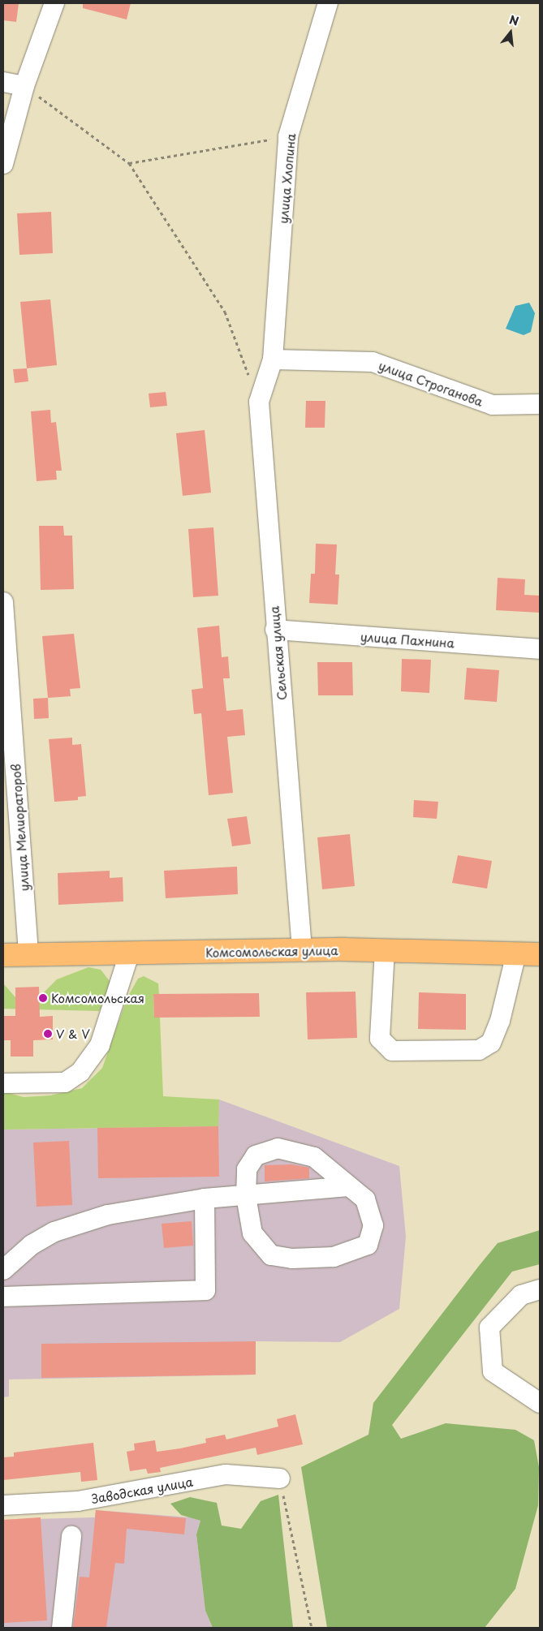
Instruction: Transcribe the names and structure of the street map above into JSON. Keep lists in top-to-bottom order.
{
  "streets": {
    "main road": ["Комсомольская улица"],
    "street": [
      "улица Хлопина",
      "улица Строганова",
      "улица Пахнина",
      "Сельская улица",
      "улица Мелиораторов",
      "Заводская улица"
    ]
  },
  "crossings": [
    ["улица Хлопина", "улица Строганова"],
    ["улица Хлопина", "Сельская улица"],
    ["улица Строганова", "Сельская улица"],
    ["улица Пахнина", "Сельская улица"],
    ["Сельская улица", "Комсомольская улица"],
    ["улица Мелиораторов", "Комсомольская улица"]
  ],
  "places": ["Комсомольская", "V & V"],
  "north": "top"
}
